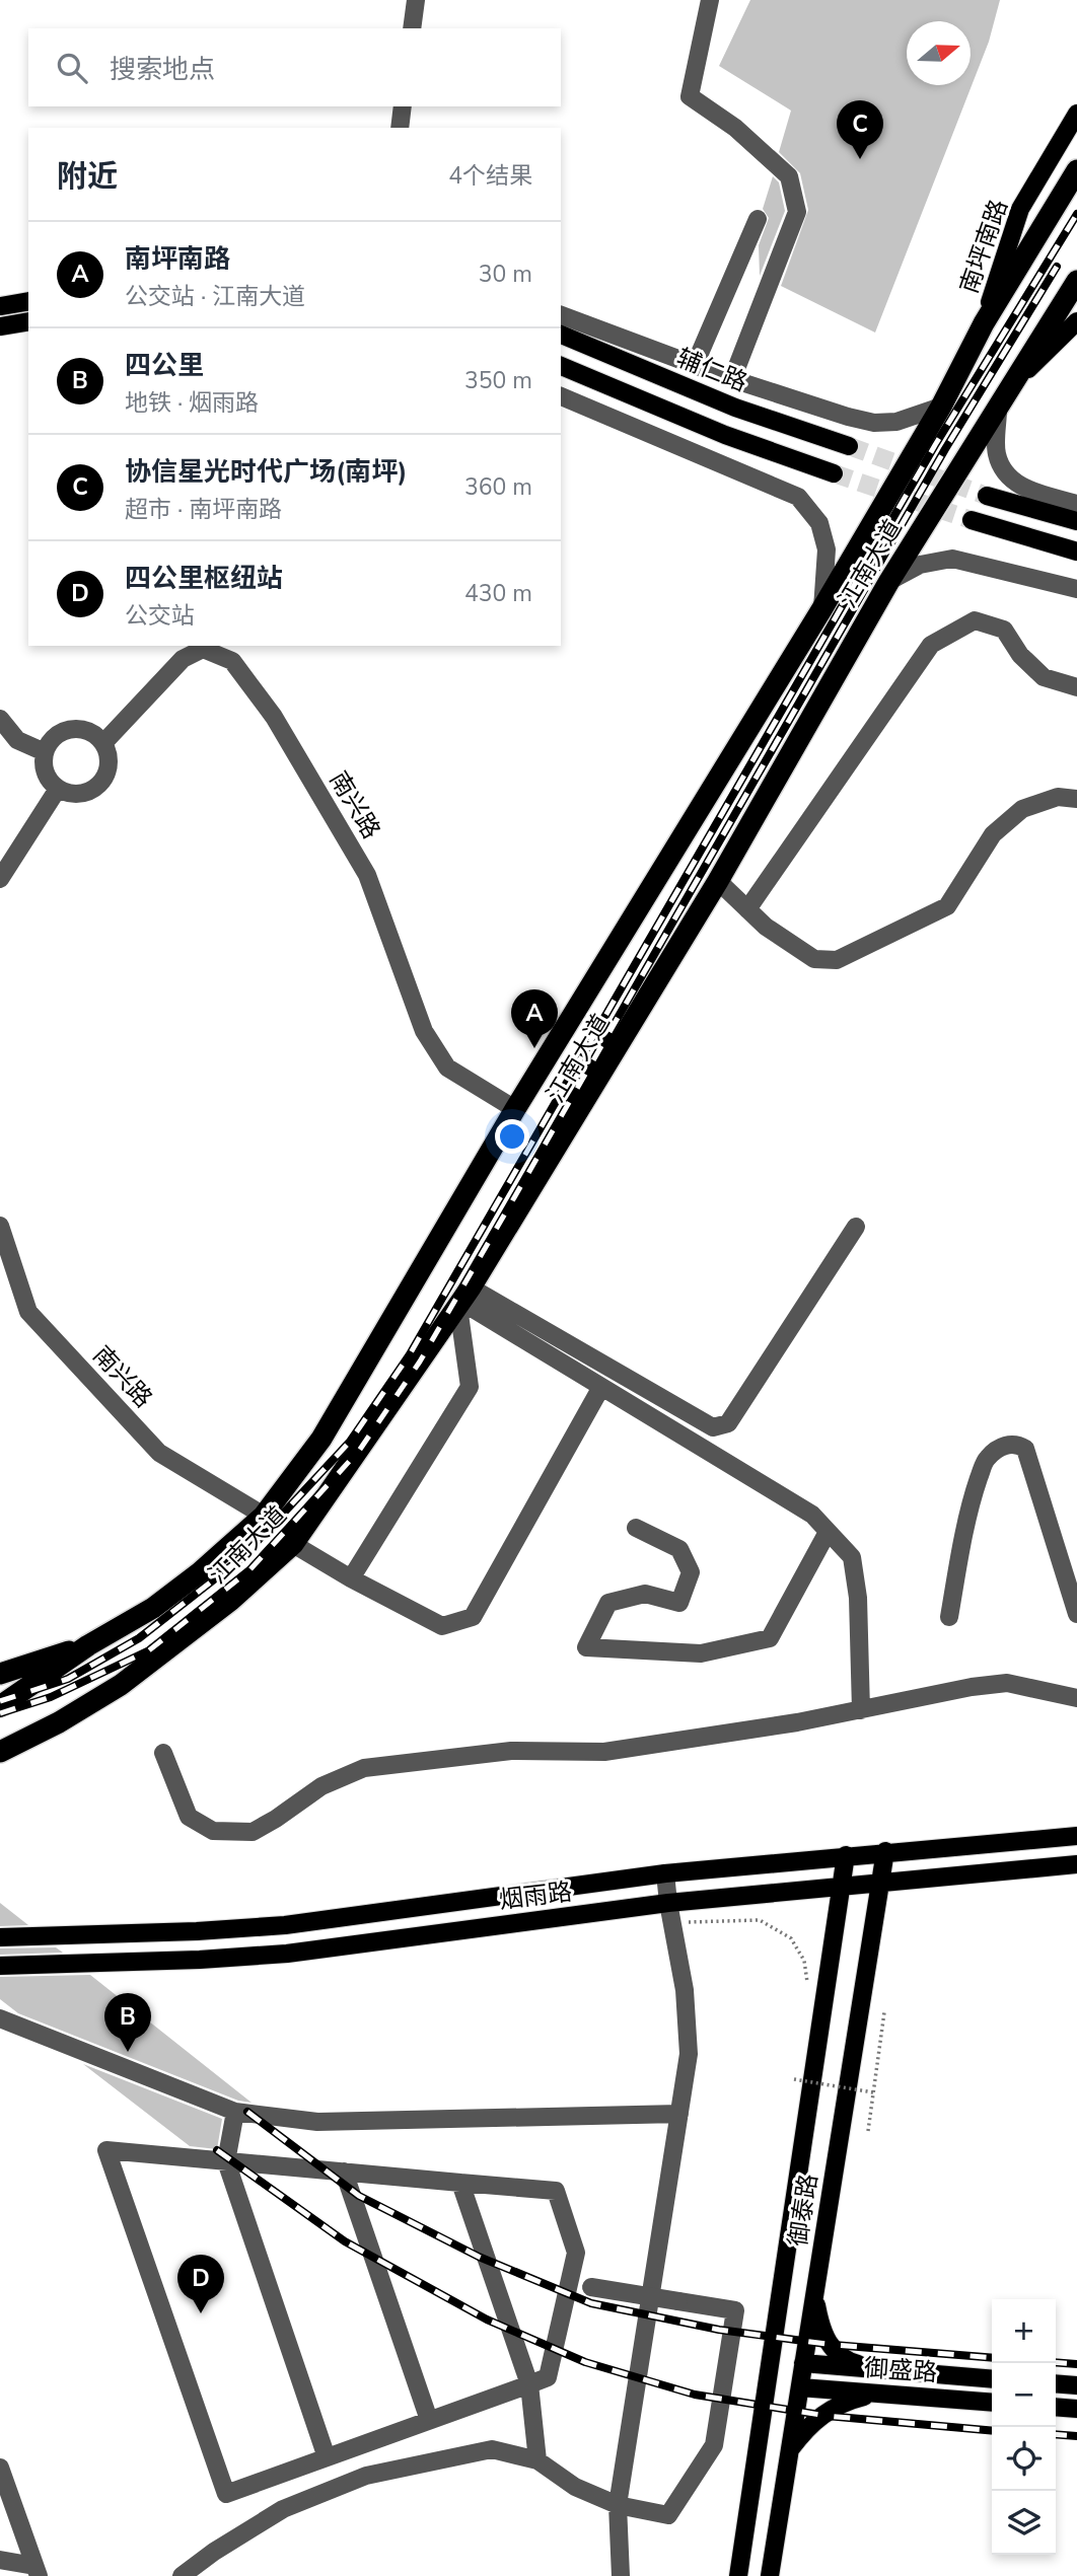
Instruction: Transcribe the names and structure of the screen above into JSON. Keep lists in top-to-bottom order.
{
  "streets": {
    "highway": ["江南大道"],
    "main road": [
      "南坪南路",
      "辅仁路",
      "烟雨路",
      "御泰路",
      "御盛路"
    ],
    "street": ["南兴路"]
  },
  "crossings": [
    ["南坪南路", "江南大道"],
    ["江南大道", "南兴路"],
    ["烟雨路", "御泰路"],
    ["御泰路", "御盛路"]
  ],
  "north": "right",
  "page": {
    "search": "搜索地点",
    "pins": [
      "C",
      "A",
      "B",
      "D"
    ],
    "heading": ["附近", "4个结果"],
    "list": [
      {
        "mark": "A",
        "name": "南坪南路",
        "note": "公交站 · 江南大道",
        "value": "30 m"
      },
      {
        "mark": "B",
        "name": "四公里",
        "note": "地铁 · 烟雨路",
        "value": "350 m"
      },
      {
        "mark": "C",
        "name": "协信星光时代广场(南坪)",
        "note": "超市 · 南坪南路",
        "value": "360 m"
      },
      {
        "mark": "D",
        "name": "四公里枢纽站",
        "note": "公交站",
        "value": "430 m"
      }
    ],
    "map_buttons": ["+", "−"]
  }
}
